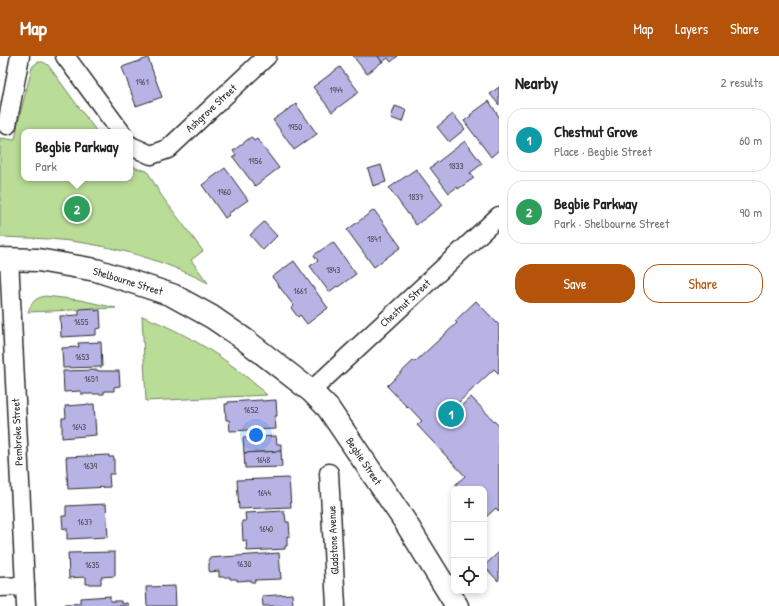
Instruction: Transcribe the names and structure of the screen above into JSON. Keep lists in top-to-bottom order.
{
  "streets": {
    "main road": ["Shelbourne Street", "Begbie Street"],
    "street": [
      "Ashgrove Street",
      "Chestnut Street",
      "Pembroke Street",
      "Gladstone Avenue"
    ]
  },
  "crossings": [
    ["Shelbourne Street", "Pembroke Street"],
    ["Shelbourne Street", "Begbie Street"],
    ["Chestnut Street", "Begbie Street"]
  ],
  "house_numbers": [
    "1961",
    "1944",
    "1950",
    "1956",
    "1833",
    "1960",
    "1837",
    "1841",
    "1843",
    "1661",
    "1655",
    "1653",
    "1651",
    "1652",
    "1643",
    "1648",
    "1639",
    "1644",
    "1637",
    "1640",
    "1630",
    "1635"
  ],
  "page": {
    "header": "Map",
    "nav": ["Map", "Layers", "Share"],
    "heading": ["Nearby", "2 results"],
    "list": [
      {
        "mark": "1",
        "name": "Chestnut Grove",
        "note": "Place · Begbie Street",
        "value": "60 m"
      },
      {
        "mark": "2",
        "name": "Begbie Parkway",
        "note": "Park · Shelbourne Street",
        "value": "90 m"
      }
    ],
    "popup": ["Begbie Parkway", "Park"],
    "pins": ["2", "1"],
    "buttons": ["Save", "Share"],
    "map_buttons": ["+", "−"]
  }
}
